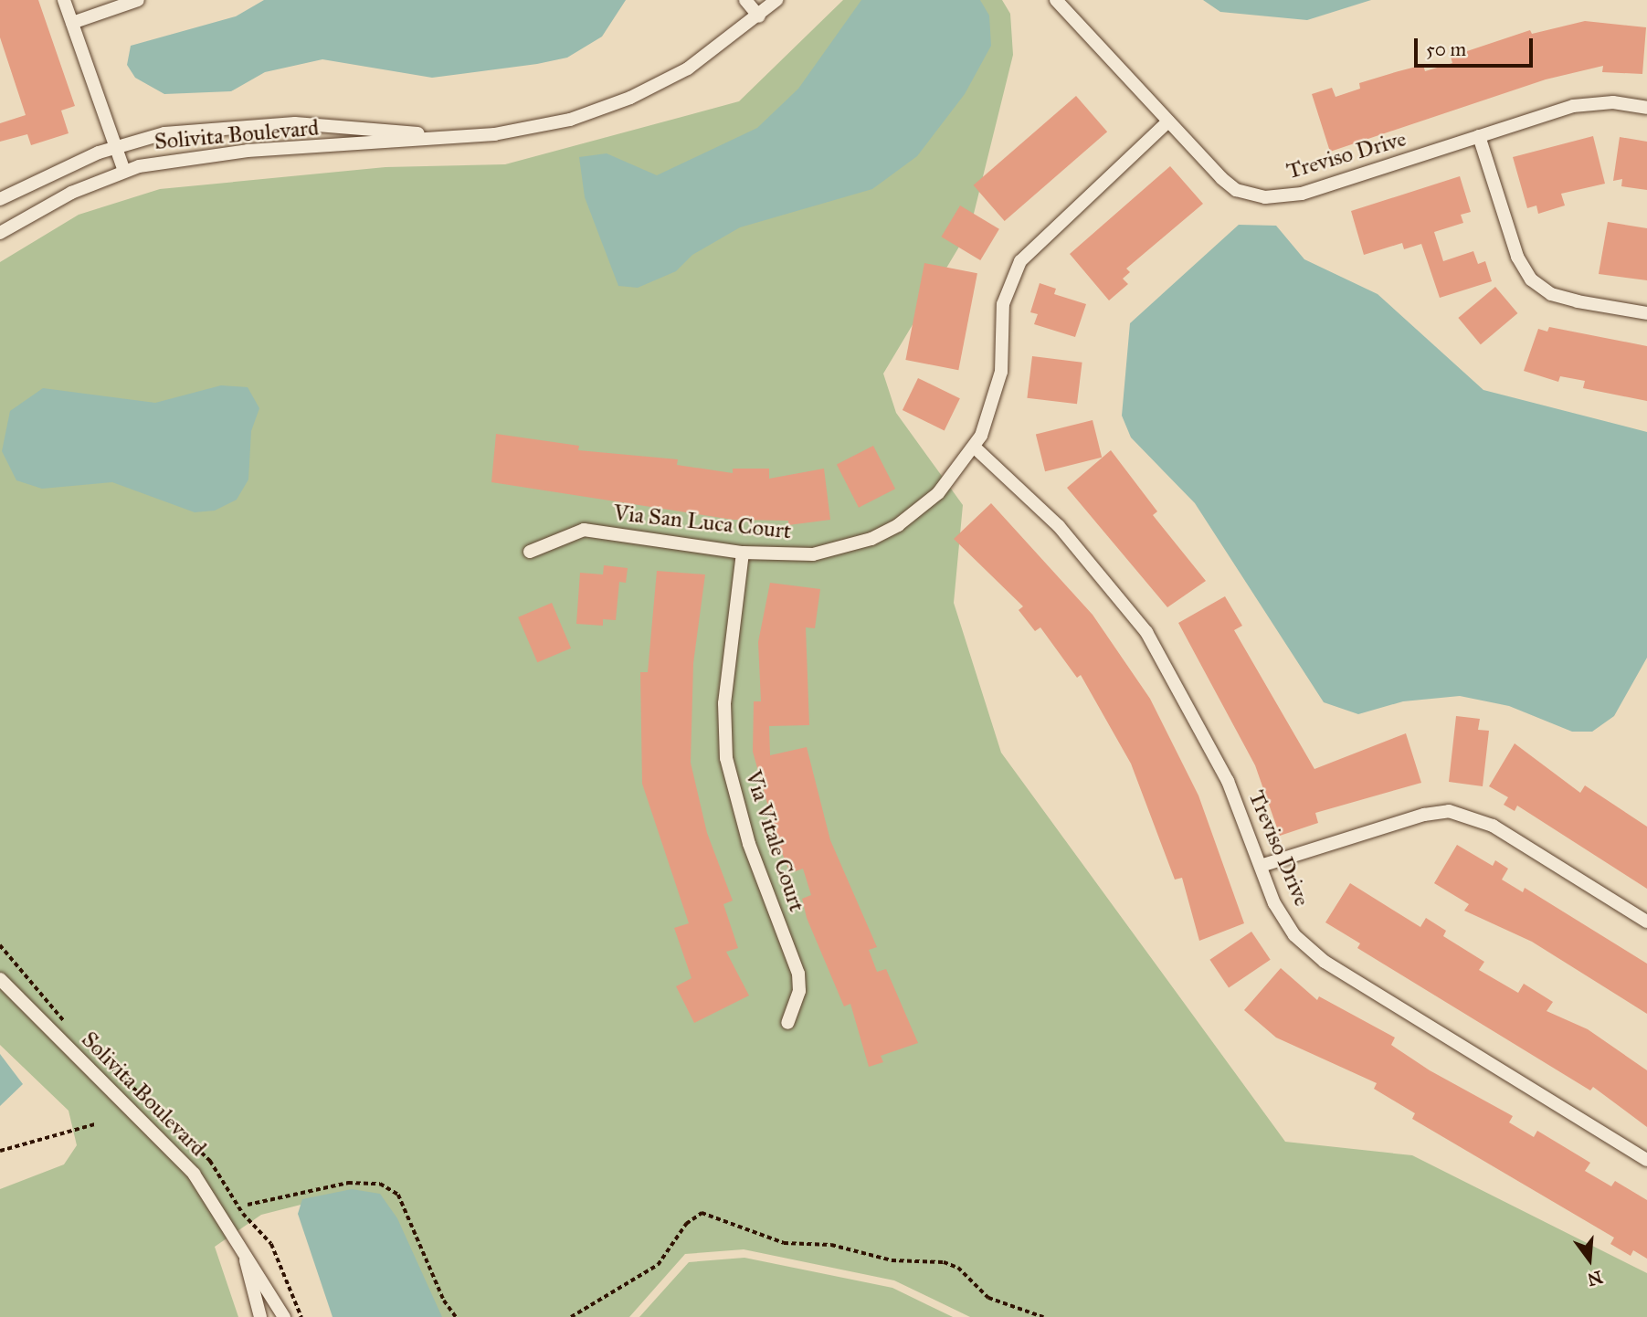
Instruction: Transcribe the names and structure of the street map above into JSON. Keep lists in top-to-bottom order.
{
  "streets": {
    "street": [
      "Solivita Boulevard",
      "Treviso Drive",
      "Via San Luca Court",
      "Via Vitale Court"
    ]
  },
  "crossings": [
    ["Treviso Drive", "Via San Luca Court"],
    ["Via San Luca Court", "Via Vitale Court"]
  ],
  "scale_bar": "50 m",
  "north": "bottom"
}
